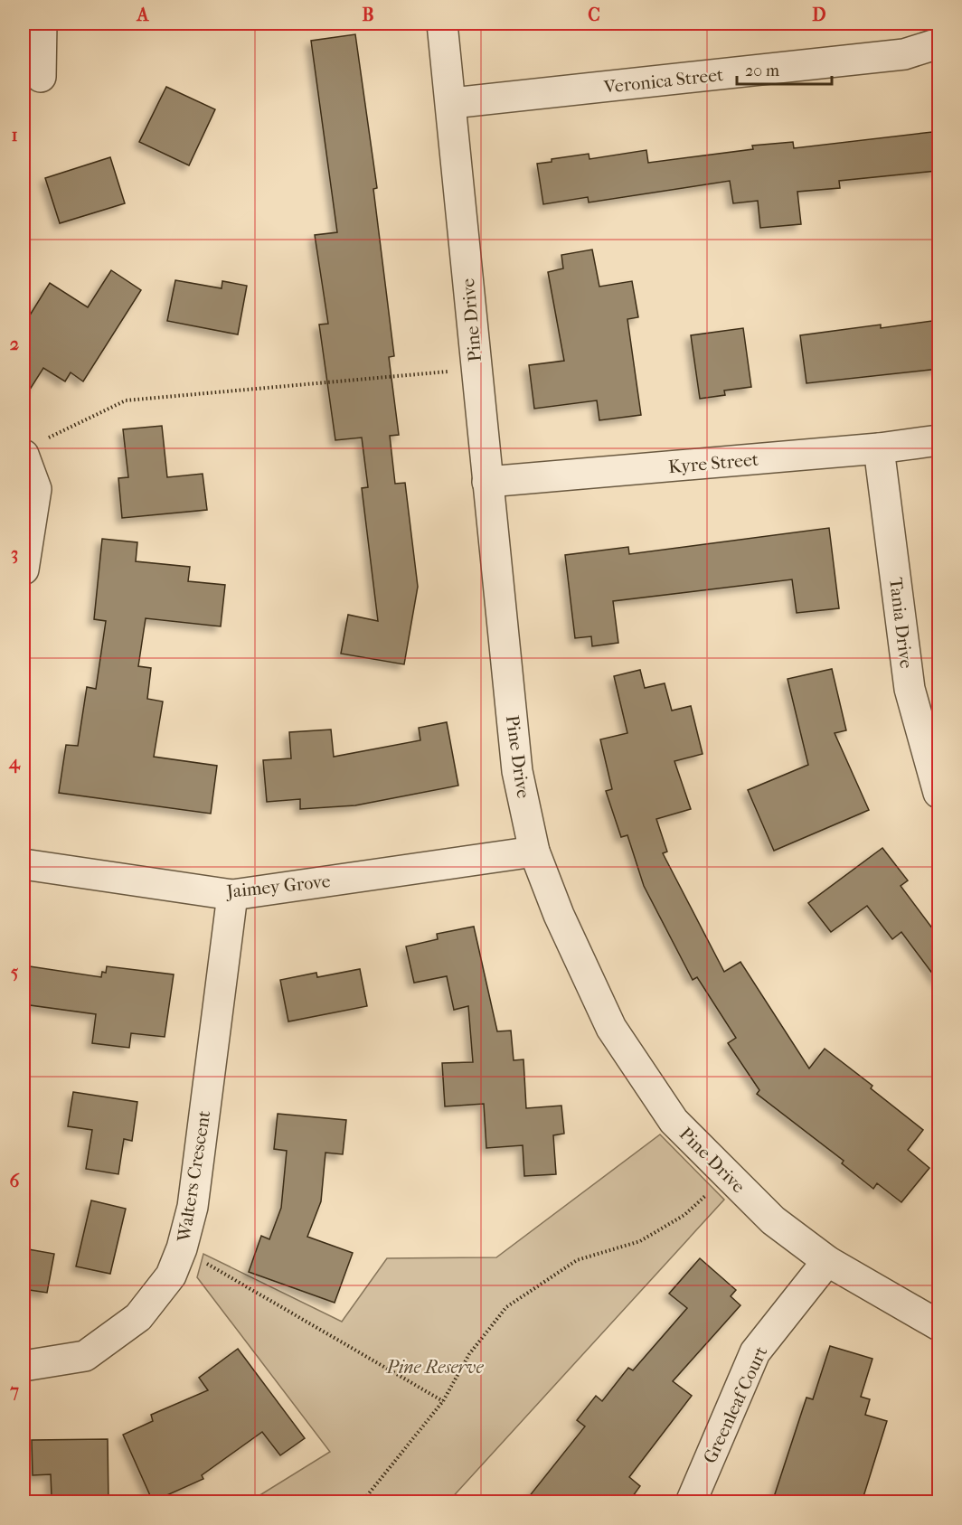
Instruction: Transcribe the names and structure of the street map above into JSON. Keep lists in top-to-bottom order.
{
  "streets": {
    "street": [
      "Veronica Street",
      "Pine Drive",
      "Kyre Street",
      "Tania Drive",
      "Jaimey Grove",
      "Walters Crescent",
      "Greenleaf Court"
    ]
  },
  "crossings": [
    ["Veronica Street", "Pine Drive"],
    ["Pine Drive", "Kyre Street"],
    ["Pine Drive", "Jaimey Grove"],
    ["Pine Drive", "Greenleaf Court"],
    ["Kyre Street", "Tania Drive"],
    ["Jaimey Grove", "Walters Crescent"]
  ],
  "parks": ["Pine Reserve"],
  "scale_bar": "20 m",
  "grid": {
    "columns": [
      "A",
      "B",
      "C",
      "D"
    ],
    "rows": [
      "1",
      "2",
      "3",
      "4",
      "5",
      "6",
      "7"
    ]
  }
}
